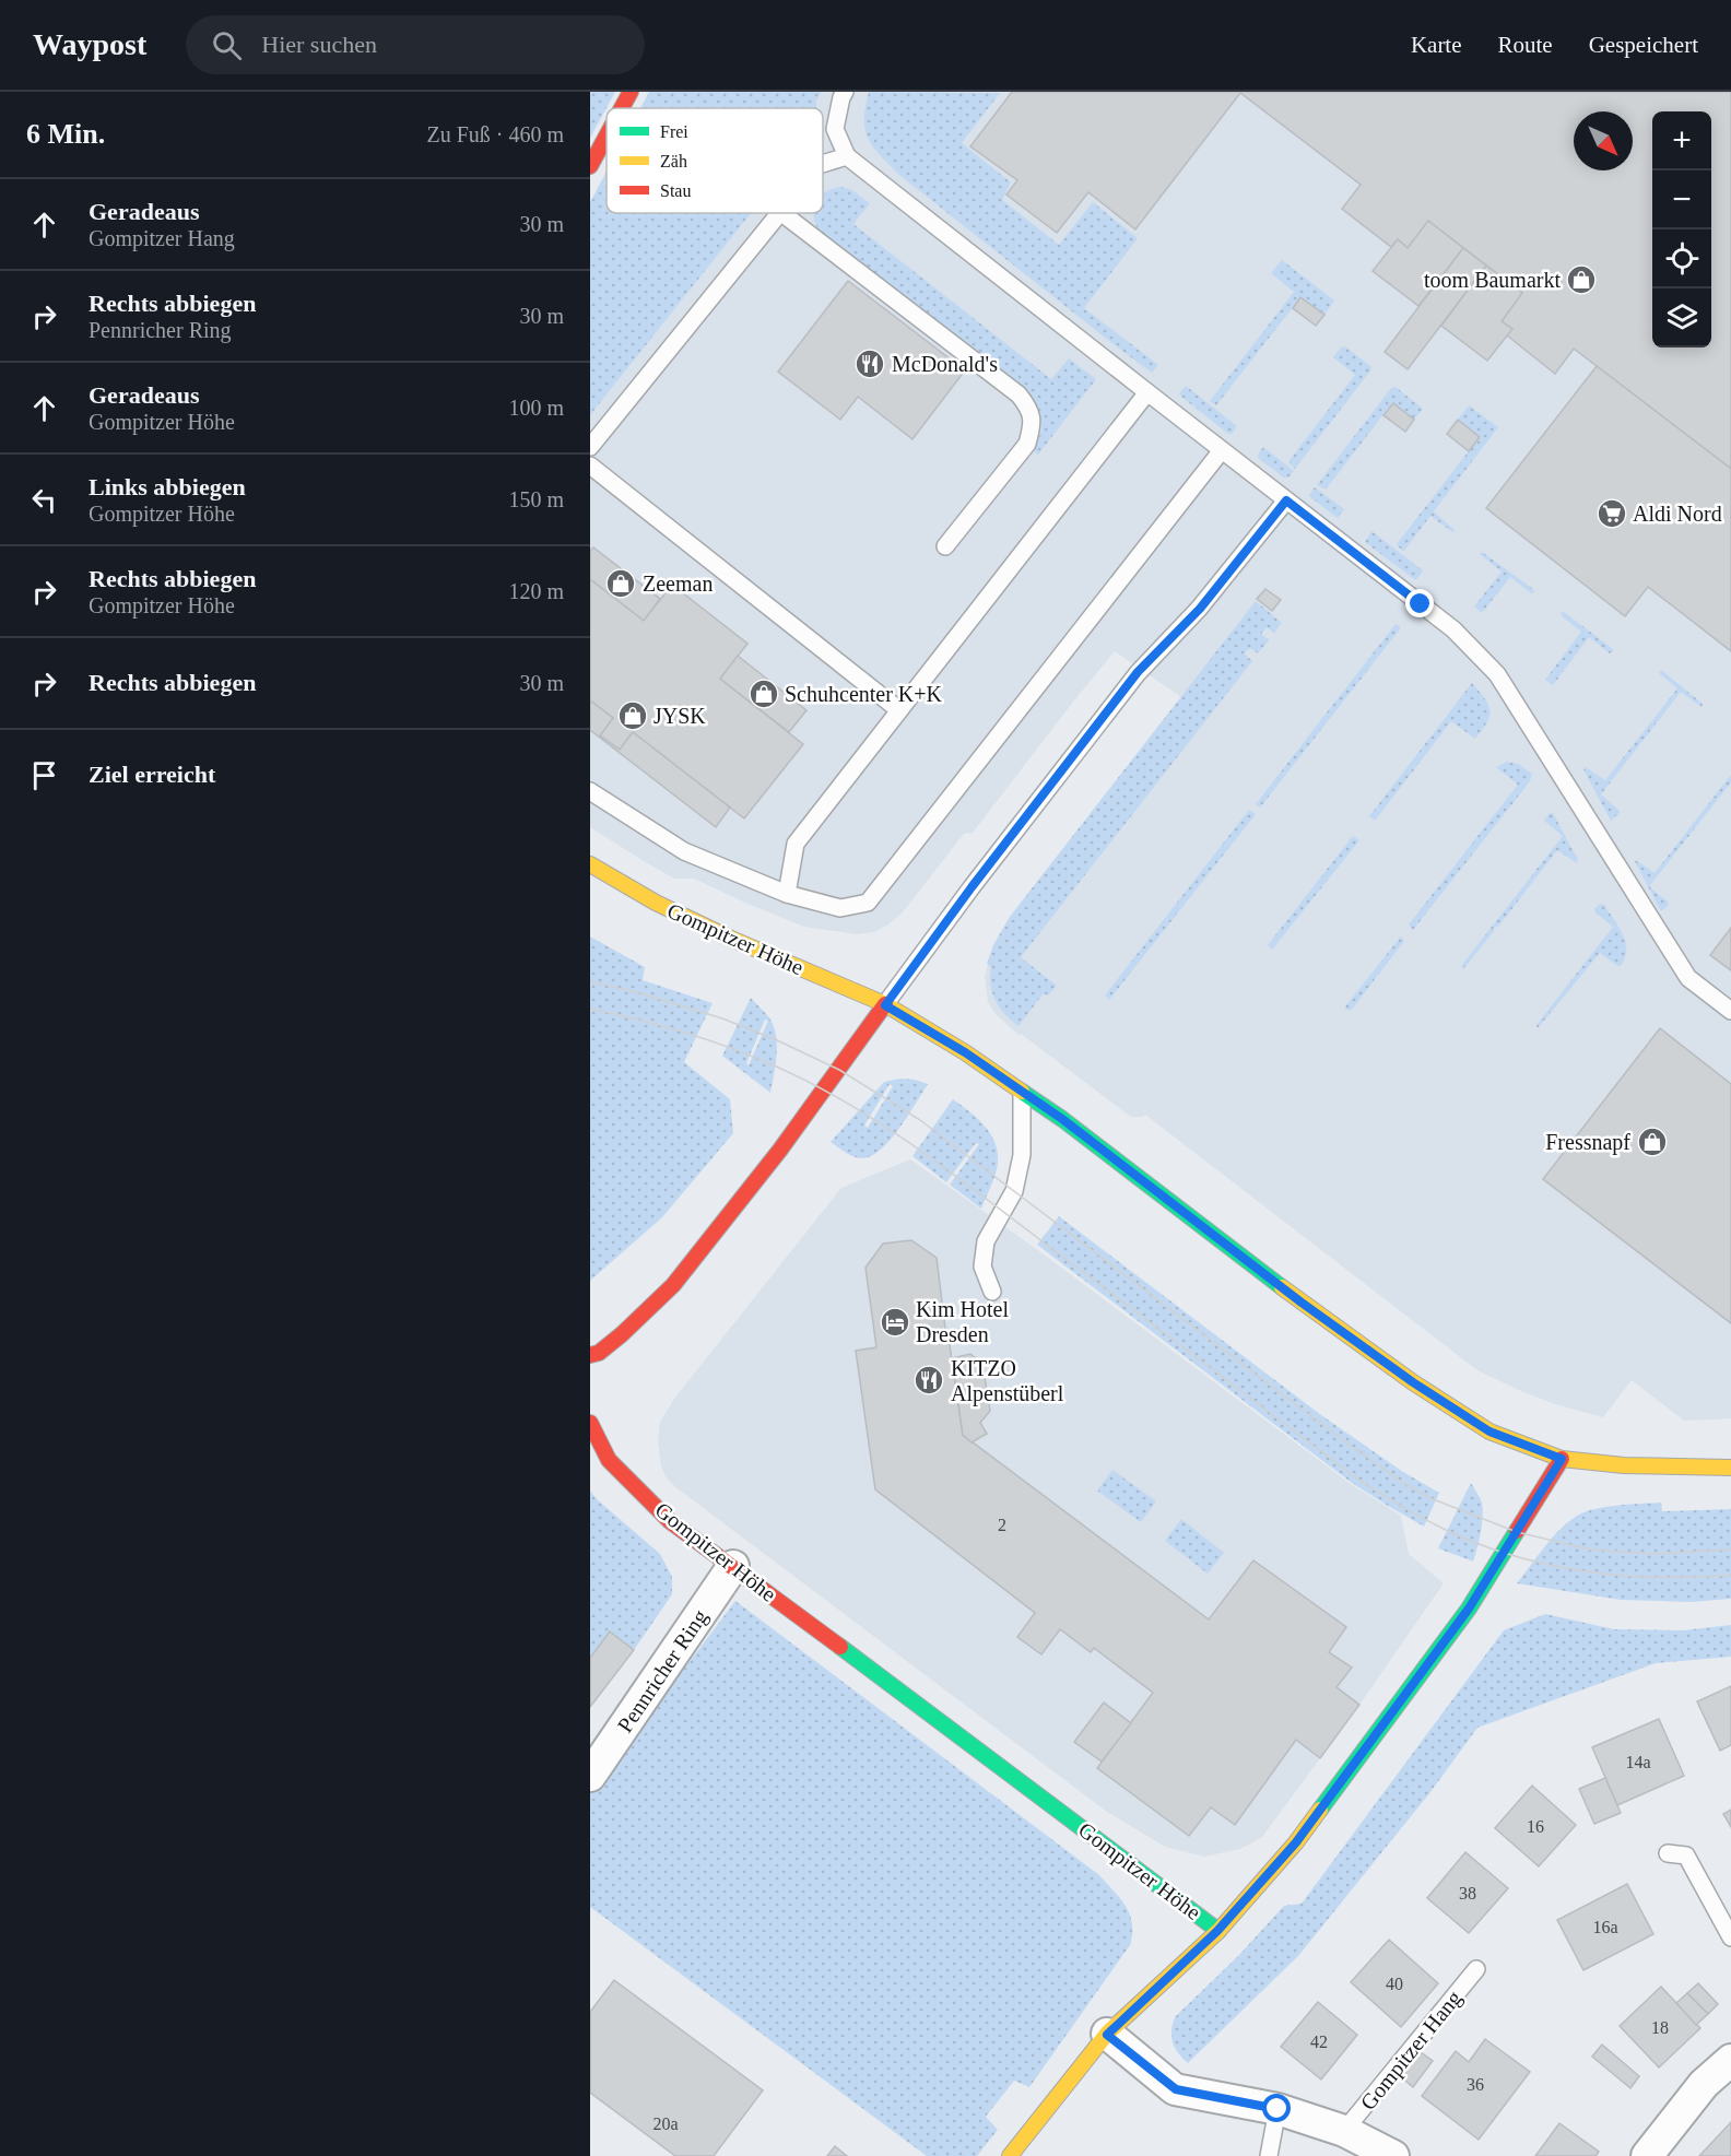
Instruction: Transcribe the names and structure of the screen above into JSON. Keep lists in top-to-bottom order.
{
  "streets": {
    "main road": ["Gompitzer Höhe"],
    "street": ["Pennricher Ring", "Gompitzer Hang"]
  },
  "crossings": [
    ["Gompitzer Höhe", "Pennricher Ring"]
  ],
  "places": {
    "shop": [
      "toom Baumarkt",
      "Zeeman",
      "Schuhcenter K+K",
      "JYSK",
      "Fressnapf"
    ],
    "restaurant": ["McDonald's", "KITZO Alpenstüberl"],
    "supermarket": ["Aldi Nord"],
    "hotel": ["Kim Hotel Dresden"]
  },
  "house_numbers": [
    "2",
    "14a",
    "16",
    "38",
    "16a",
    "40",
    "18",
    "42",
    "36",
    "20a"
  ],
  "legend": ["Frei", "Zäh", "Stau"],
  "north": "bottom right",
  "page": {
    "header": "Waypost",
    "search": "Hier suchen",
    "nav": ["Karte", "Route", "Gespeichert"],
    "heading": ["6 Min.", "Zu Fuß · 460 m"],
    "map_buttons": ["+", "−"],
    "list": [
      ["Geradeaus", "Gompitzer Hang", "30 m"],
      ["Rechts abbiegen", "Pennricher Ring", "30 m"],
      ["Geradeaus", "Gompitzer Höhe", "100 m"],
      ["Links abbiegen", "Gompitzer Höhe", "150 m"],
      ["Rechts abbiegen", "Gompitzer Höhe", "120 m"],
      ["Rechts abbiegen", "30 m"],
      "Ziel erreicht"
    ]
  }
}
